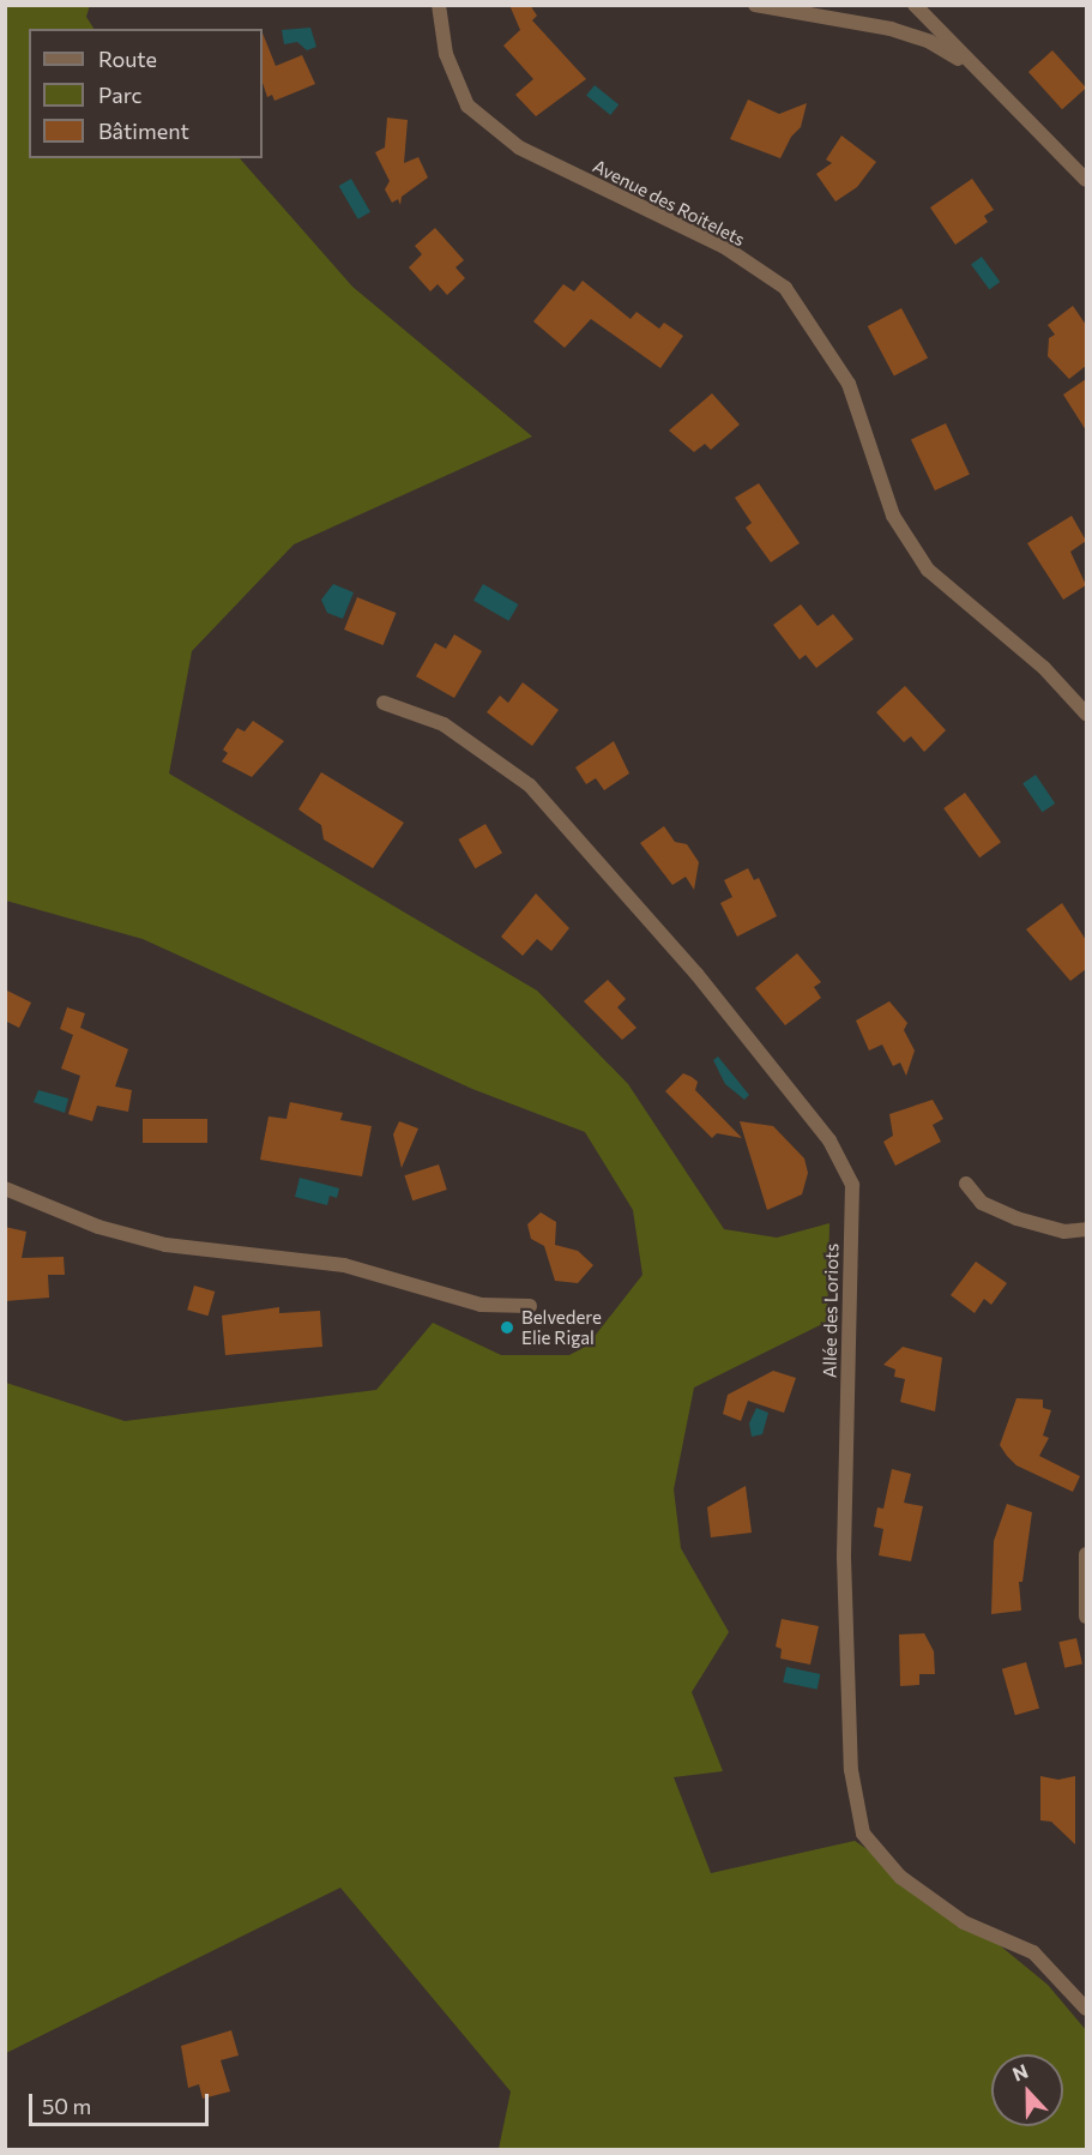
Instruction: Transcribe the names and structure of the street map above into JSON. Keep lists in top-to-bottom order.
{
  "streets": {
    "street": ["Avenue des Roitelets", "Allée des Loriots"]
  },
  "places": ["Belvedere Elie Rigal"],
  "legend": ["Route", "Parc", "Bâtiment"],
  "scale_bar": "50 m",
  "north": "top"
}
